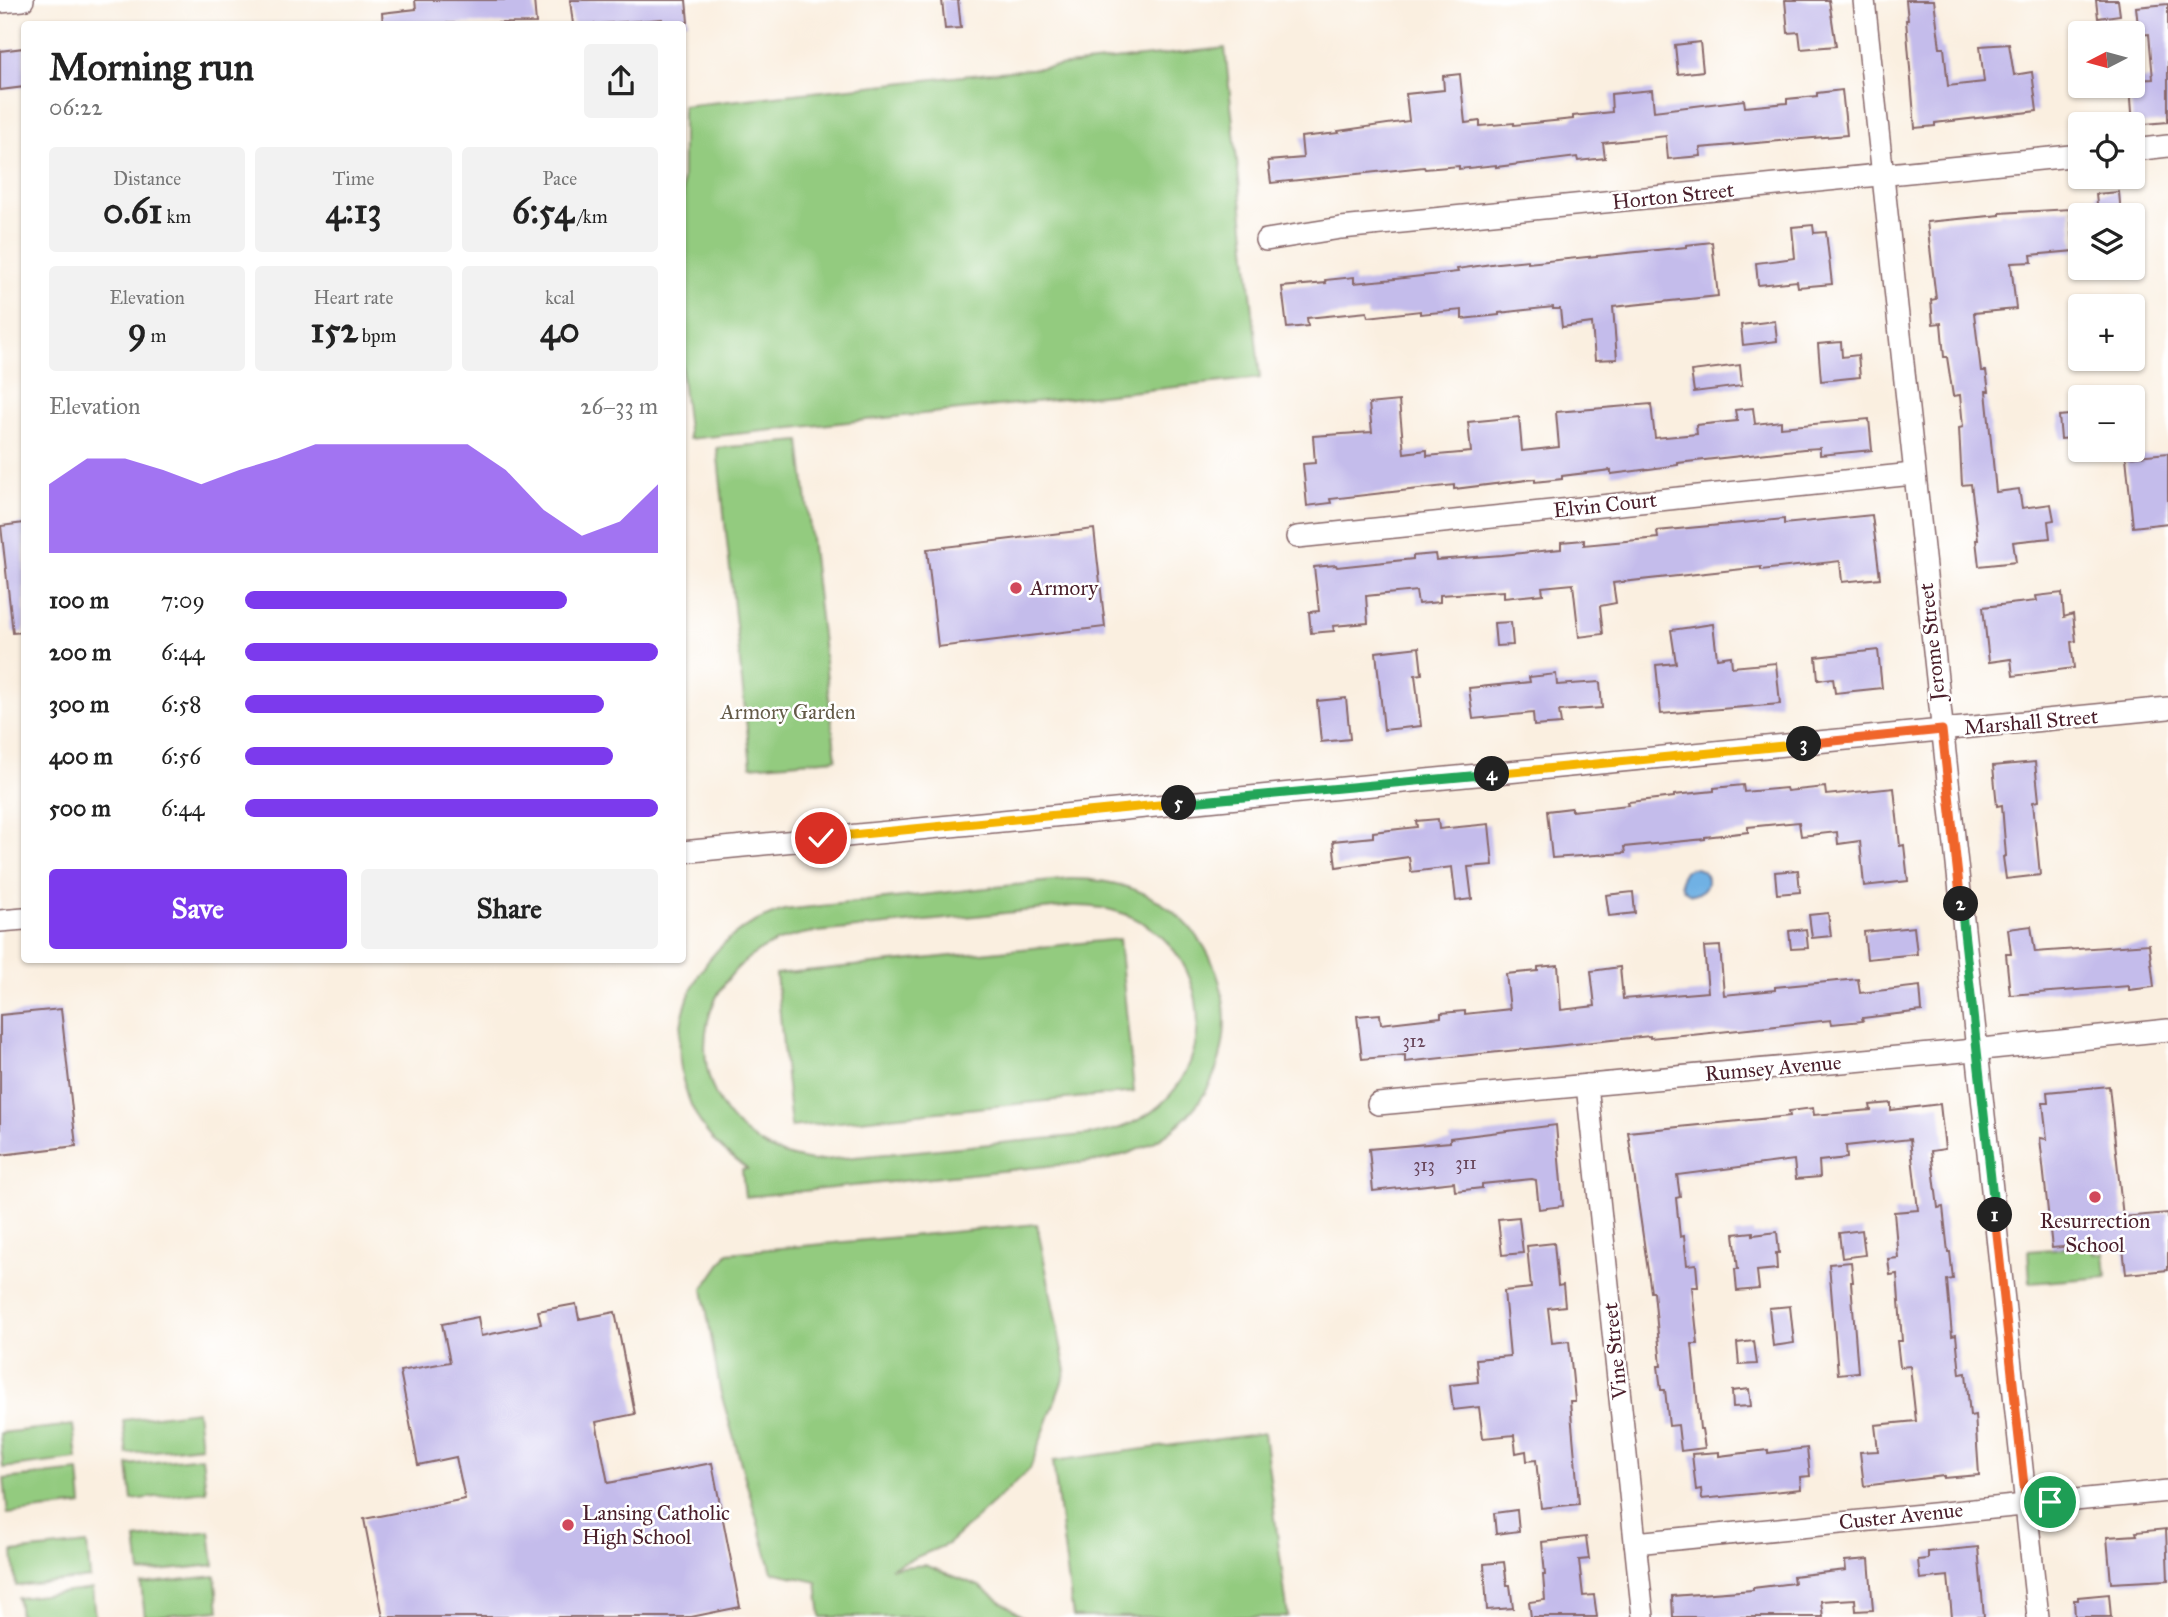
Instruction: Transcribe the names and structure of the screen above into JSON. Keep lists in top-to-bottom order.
{
  "streets": {
    "street": [
      "Horton Street",
      "Elvin Court",
      "Jerome Street",
      "Marshall Street",
      "Rumsey Avenue",
      "Vine Street",
      "Custer Avenue"
    ]
  },
  "crossings": [
    ["Horton Street", "Jerome Street"],
    ["Elvin Court", "Jerome Street"],
    ["Jerome Street", "Marshall Street"],
    ["Jerome Street", "Rumsey Avenue"],
    ["Jerome Street", "Custer Avenue"],
    ["Rumsey Avenue", "Vine Street"],
    ["Vine Street", "Custer Avenue"]
  ],
  "parks": ["Armory Garden"],
  "places": ["Armory", "Resurrection School", "Lansing Catholic High School"],
  "house_numbers": ["312", "311", "313"],
  "north": "left",
  "page": {
    "map_buttons": ["+", "−"],
    "heading": ["Morning run", "06:22"],
    "stats": [
      ["Distance", "0.61 km"],
      ["Time", "4:13"],
      ["Pace", "6:54 /km"],
      ["Elevation", "9 m"],
      ["Heart rate", "152 bpm"],
      ["kcal", "40"]
    ],
    "chart": ["Elevation", "26–33 m"],
    "list": [
      {
        "name": "100 m",
        "note": "7:09"
      },
      {
        "name": "200 m",
        "note": "6:44"
      },
      {
        "name": "300 m",
        "note": "6:58"
      },
      {
        "name": "400 m",
        "note": "6:56"
      },
      {
        "name": "500 m",
        "note": "6:44"
      }
    ],
    "pins": [
      "3",
      "4",
      "5",
      "2",
      "1"
    ],
    "buttons": ["Save", "Share"]
  }
}
